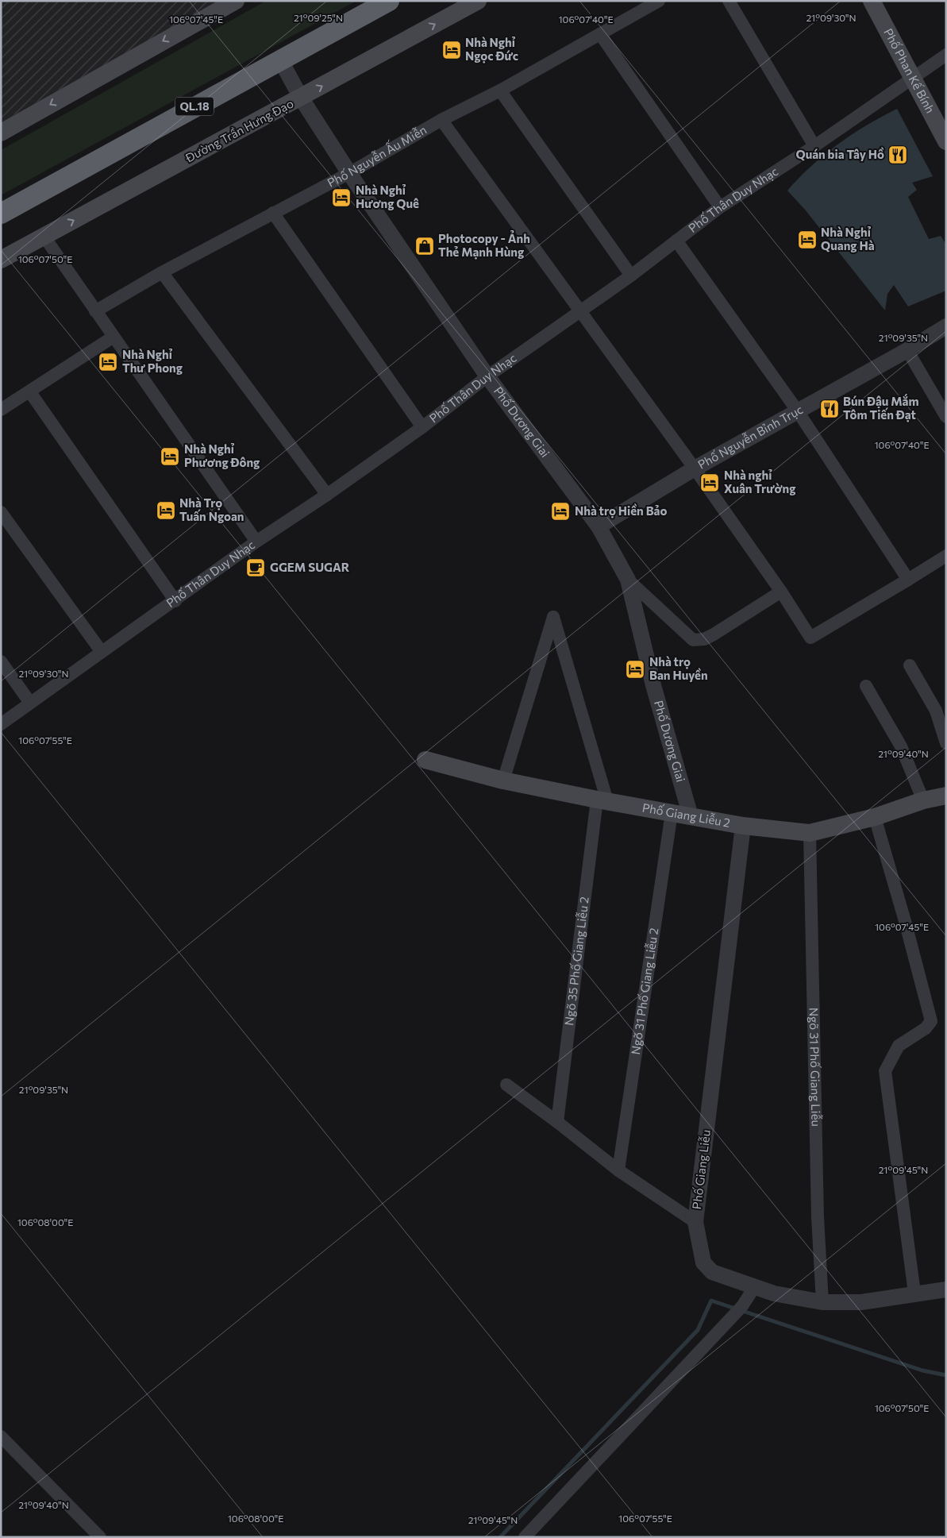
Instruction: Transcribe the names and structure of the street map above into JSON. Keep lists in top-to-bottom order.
{
  "streets": {
    "highway": ["QL.18"],
    "main road": ["Phố Phan Kế Bính", "Đường Trần Hưng Đạo", "Phố Giang Liễu 2"],
    "street": [
      "Phố Nguyễn Ấu Miễn",
      "Phố Thân Duy Nhạc",
      "Phố Dương Giai",
      "Phố Nguyễn Bỉnh Trục",
      "Ngõ 35 Phố Giang Liễu 2",
      "Ngõ 31 Phố Giang Liễu 2",
      "Ngõ 31 Phố Giang Liễu",
      "Phố Giang Liễu"
    ]
  },
  "crossings": [
    ["Phố Phan Kế Bính", "Phố Thân Duy Nhạc"],
    ["QL.18", "Phố Dương Giai"],
    ["Đường Trần Hưng Đạo", "Phố Dương Giai"],
    ["Phố Nguyễn Ấu Miễn", "Phố Dương Giai"],
    ["Phố Thân Duy Nhạc", "Phố Dương Giai"],
    ["Phố Dương Giai", "Phố Nguyễn Bỉnh Trục"],
    ["Phố Dương Giai", "Phố Giang Liễu 2"],
    ["Phố Giang Liễu 2", "Ngõ 35 Phố Giang Liễu 2"],
    ["Phố Giang Liễu 2", "Ngõ 31 Phố Giang Liễu 2"],
    ["Phố Giang Liễu 2", "Ngõ 31 Phố Giang Liễu"],
    ["Phố Giang Liễu 2", "Phố Giang Liễu"],
    ["Ngõ 31 Phố Giang Liễu", "Phố Giang Liễu"]
  ],
  "places": {
    "hotel": [
      "Nhà Nghỉ Ngọc Đức",
      "Nhà Nghỉ Hương Quê",
      "Nhà Nghỉ Quang Hà",
      "Nhà Nghỉ Thư Phong",
      "Nhà Nghỉ Phương Đông",
      "Nhà nghỉ Xuân Trường",
      "Nhà Trọ Tuấn Ngoan",
      "Nhà trọ Hiền Bảo",
      "Nhà trọ Ban Huyền"
    ],
    "restaurant": ["Quán bia Tây Hồ", "Bún Đậu Mắm Tôm Tiến Đạt"],
    "shop": ["Photocopy - Ảnh Thẻ Mạnh Hùng"],
    "cafe": ["GGEM SUGAR"]
  },
  "coordinates": [
    "21°09'25\"N",
    "21°09'30\"N",
    "106°07'40\"E",
    "106°07'45\"E",
    "106°07'50\"E",
    "21°09'35\"N",
    "106°07'55\"E",
    "21°09'40\"N",
    "21°09'45\"N",
    "106°08'00\"E"
  ]
}
